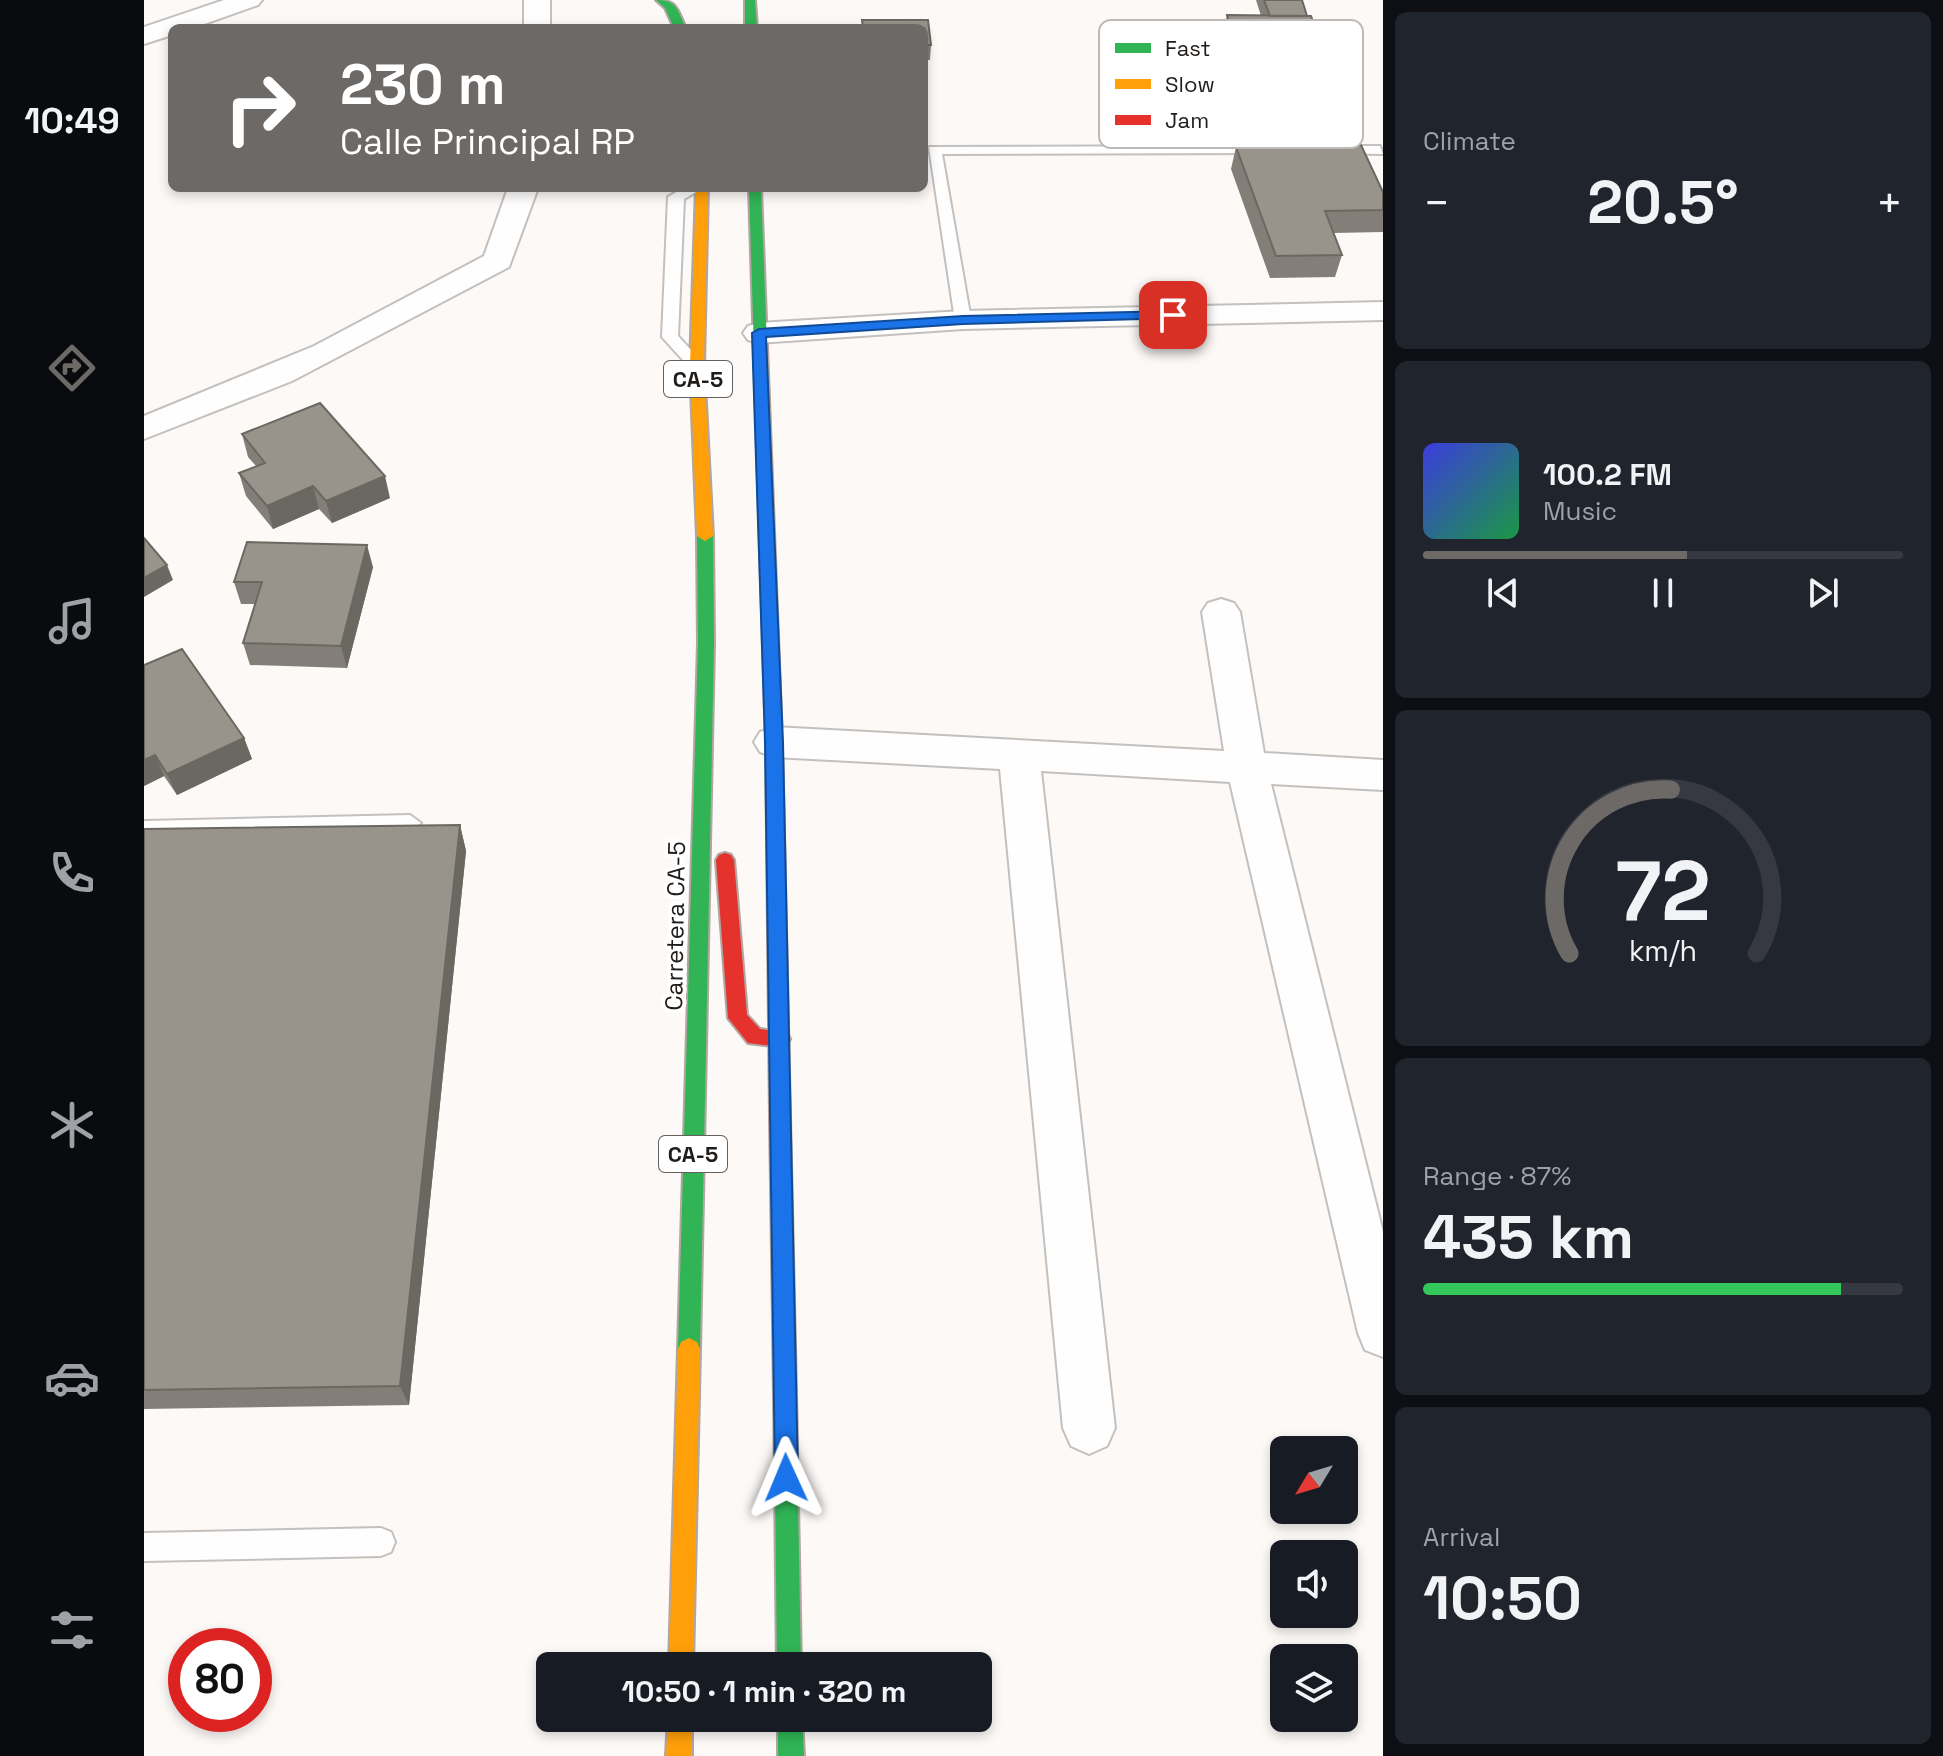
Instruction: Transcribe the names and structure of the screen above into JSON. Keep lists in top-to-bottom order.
{
  "streets": {
    "highway": ["CA-5", "Carretera CA-5"]
  },
  "legend": ["Fast", "Slow", "Jam"],
  "north": "bottom left",
  "page": {
    "tabs": "10:49",
    "tile": [
      "Climate",
      ["Range · 87%", "435 km"],
      ["Arrival", "10:50"]
    ],
    "turn": ["230 m", "Calle Principal RP"],
    "heat": ["−", "20.5°", "+"],
    "song": ["100.2 FM", "Music"],
    "limit": "80",
    "trip": "10:50 · 1 min · 320 m",
    "gauge": ["72", "km/h"]
  }
}
